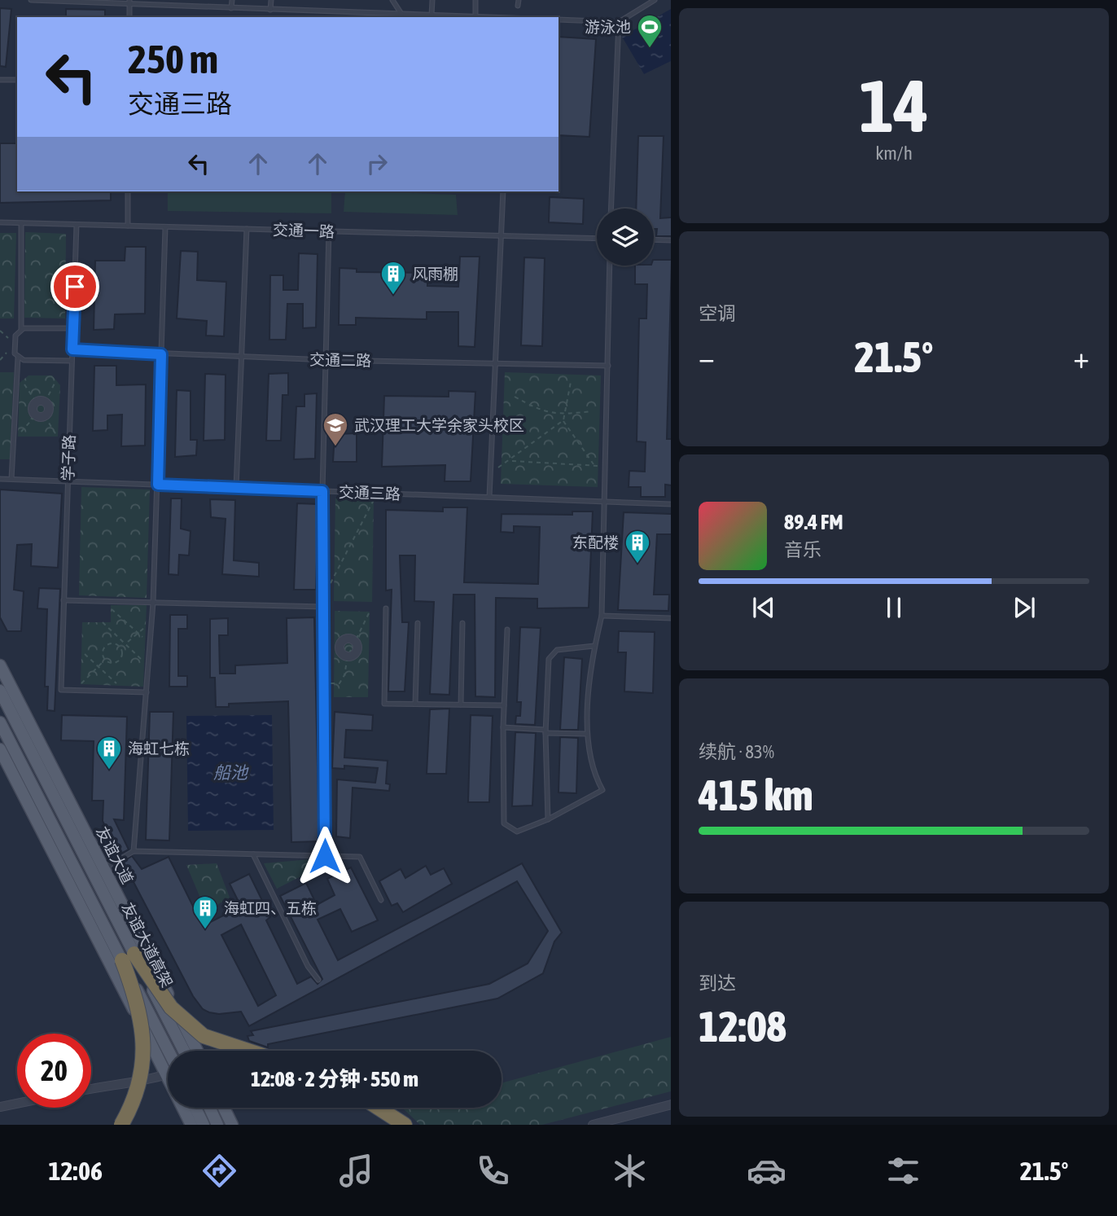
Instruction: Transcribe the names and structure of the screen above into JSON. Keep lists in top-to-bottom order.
{
  "streets": {
    "main road": ["友谊大道", "友谊大道高架"],
    "lane": [
      "交通一路",
      "交通二路",
      "学子路",
      "交通三路"
    ]
  },
  "crossings": [
    ["交通一路", "学子路"],
    ["交通二路", "学子路"],
    ["学子路", "交通三路"]
  ],
  "water": ["船池"],
  "places": {
    "sports": ["游泳池"],
    "building": [
      "风雨棚",
      "东配楼",
      "海虹七栋",
      "海虹四、五栋"
    ],
    "school or university": ["武汉理工大学余家头校区"]
  },
  "page": {
    "tile": [
      ["14", "km/h"],
      "空调",
      ["续航 · 83%", "415 km"],
      ["到达", "12:08"]
    ],
    "turn": ["250 m", "交通三路"],
    "heat": ["−", "21.5°", "+"],
    "song": ["89.4 FM", "音乐"],
    "limit": "20",
    "trip": "12:08 · 2 分钟 · 550 m",
    "tabs": ["12:06", "21.5°"]
  }
}
